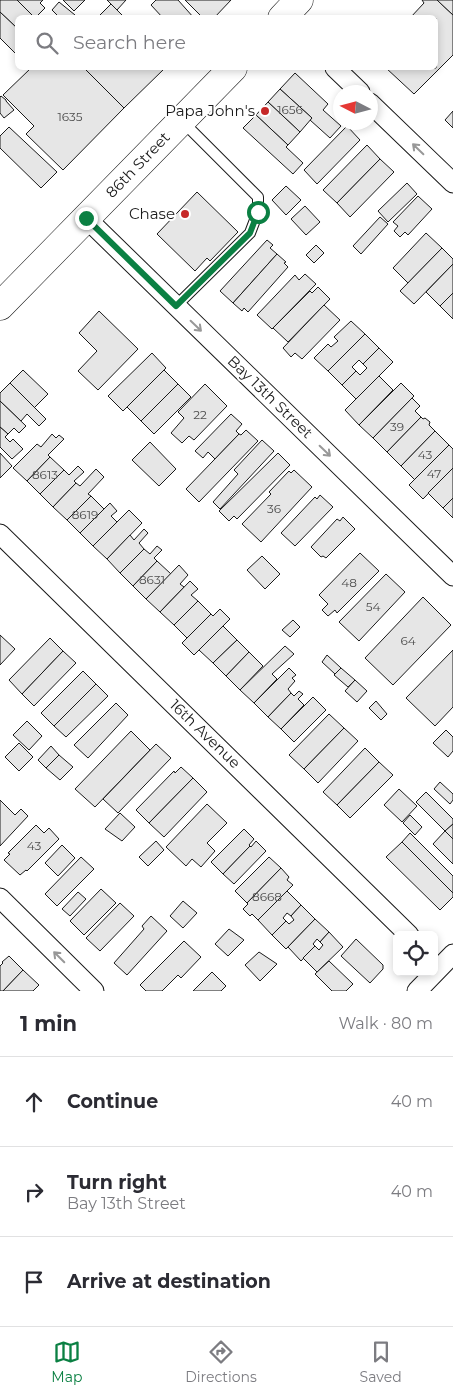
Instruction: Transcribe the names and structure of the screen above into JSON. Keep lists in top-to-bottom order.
{
  "streets": {
    "main road": ["86th Street"],
    "street": ["Bay 13th Street", "16th Avenue"]
  },
  "crossings": [
    ["86th Street", "Bay 13th Street"]
  ],
  "one_way": ["Bay 13th Street"],
  "places": ["Papa John's", "Chase"],
  "house_numbers": [
    "1656",
    "1635",
    "22",
    "39",
    "43",
    "47",
    "8613",
    "36",
    "8619",
    "8631",
    "48",
    "54",
    "64",
    "43",
    "8668"
  ],
  "north": "left",
  "page": {
    "search": "Search here",
    "heading": ["1 min", "Walk · 80 m"],
    "list": [
      ["Continue", "40 m"],
      ["Turn right", "Bay 13th Street", "40 m"],
      "Arrive at destination"
    ],
    "nav": ["Map", "Directions", "Saved"]
  }
}
